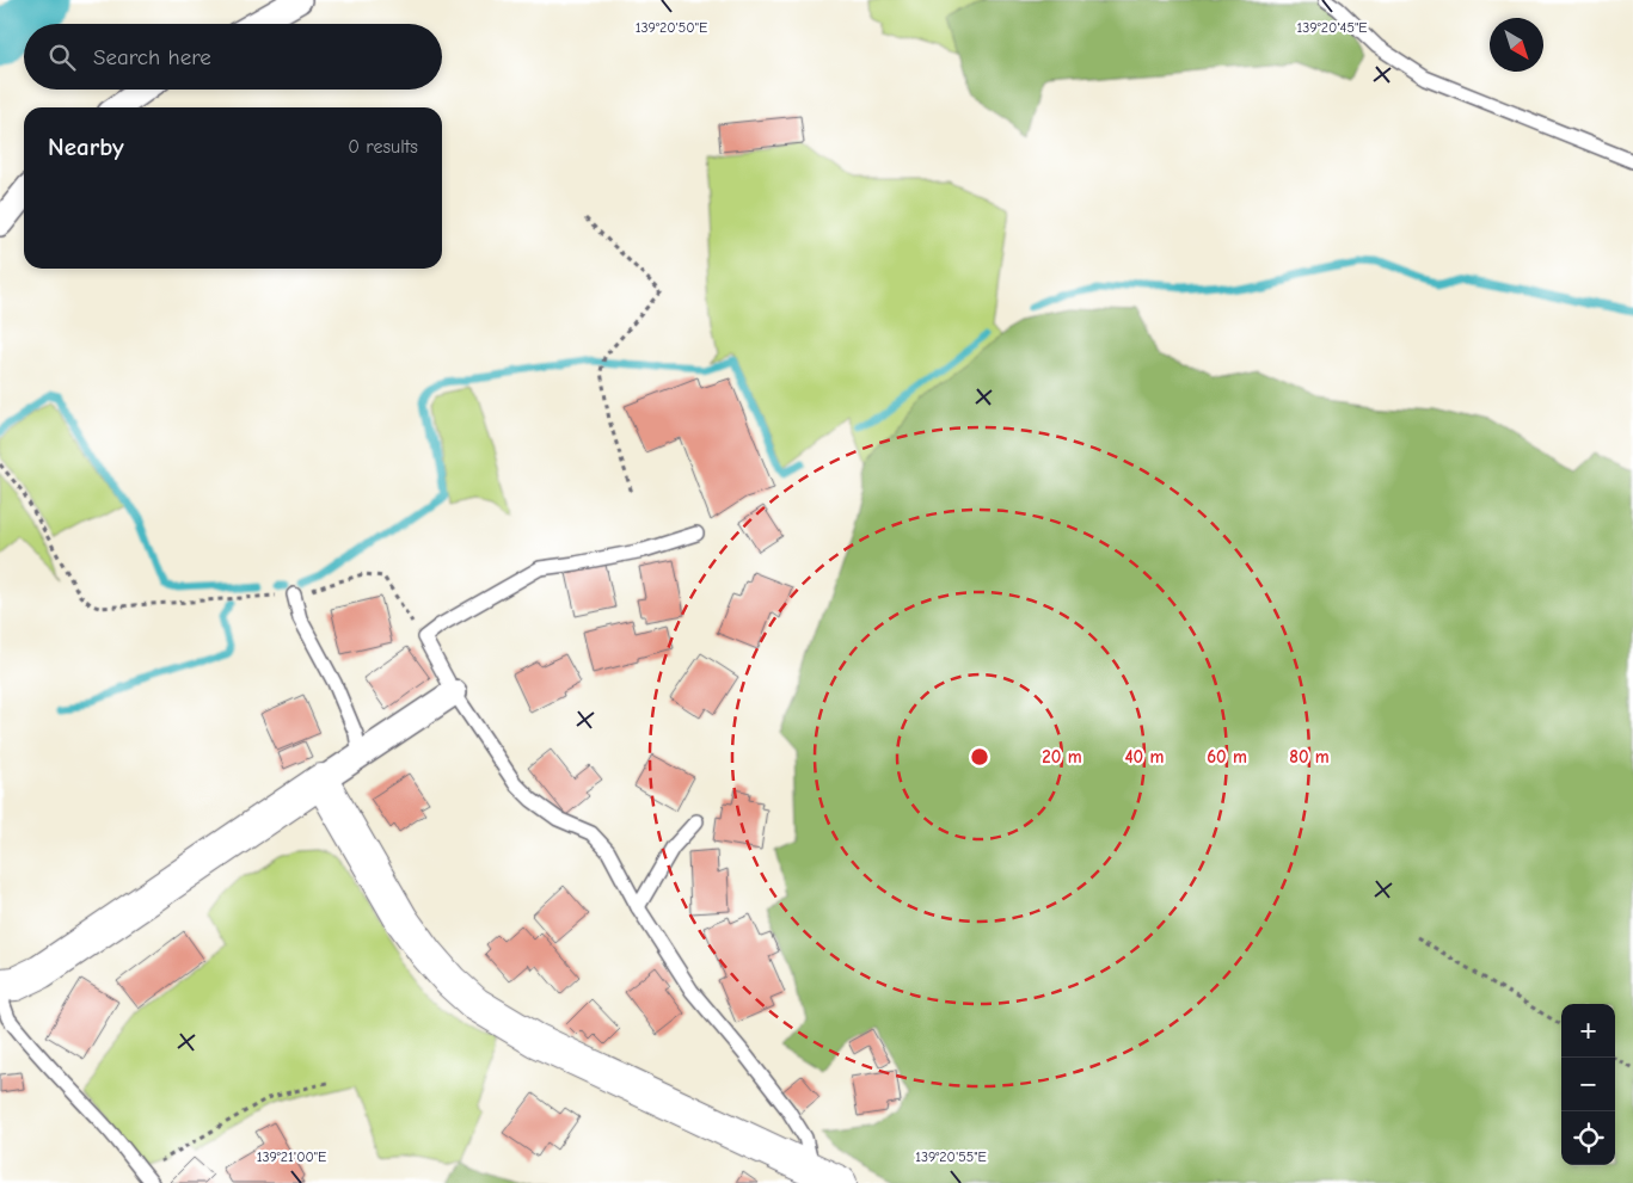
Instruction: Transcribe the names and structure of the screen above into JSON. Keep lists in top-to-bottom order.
{
  "north": "bottom right",
  "page": {
    "search": "Search here",
    "heading": ["Nearby", "0 results"],
    "map_buttons": ["+", "−"]
  },
  "coordinates": [
    "139°20'50\"E",
    "139°20'45\"E",
    "139°21'00\"E",
    "139°20'55\"E"
  ],
  "rings": [
    "20 m",
    "40 m",
    "60 m",
    "80 m"
  ]
}
